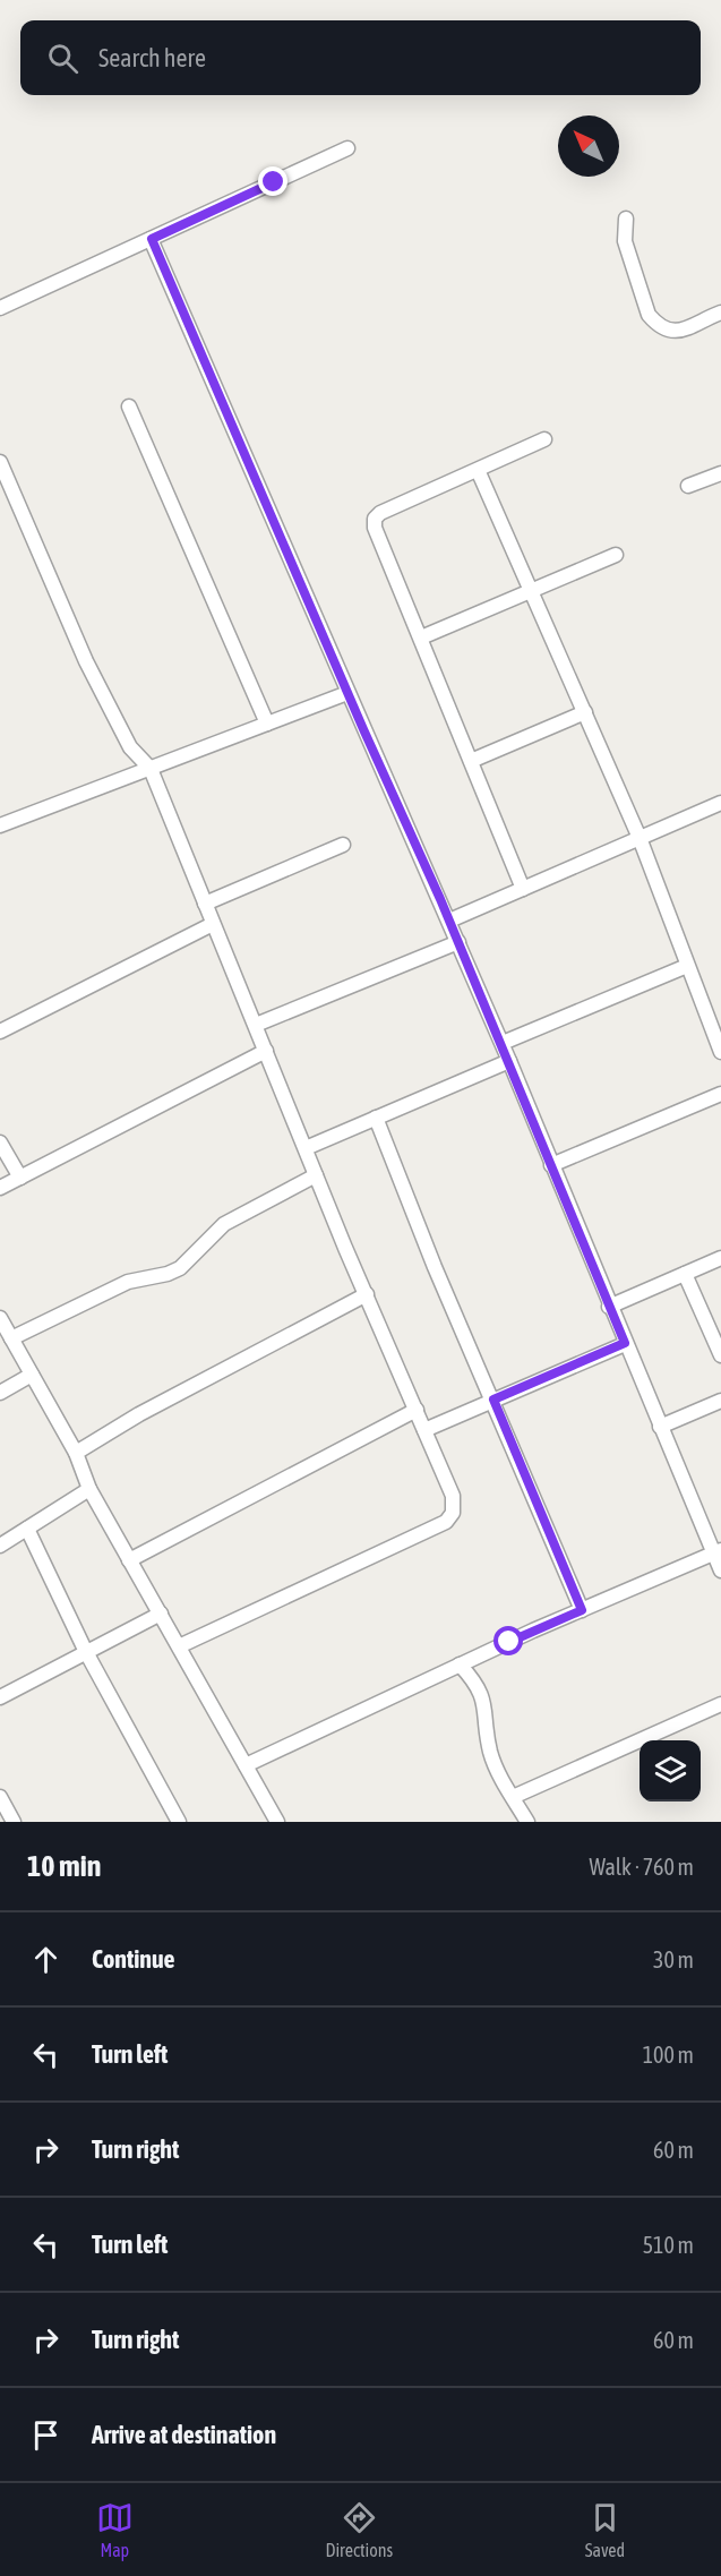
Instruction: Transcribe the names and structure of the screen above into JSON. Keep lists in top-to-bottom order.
{
  "north": "top left",
  "page": {
    "search": "Search here",
    "heading": ["10 min", "Walk · 760 m"],
    "list": [
      ["Continue", "30 m"],
      ["Turn left", "100 m"],
      ["Turn right", "60 m"],
      ["Turn left", "510 m"],
      ["Turn right", "60 m"],
      "Arrive at destination"
    ],
    "nav": ["Map", "Directions", "Saved"]
  }
}
